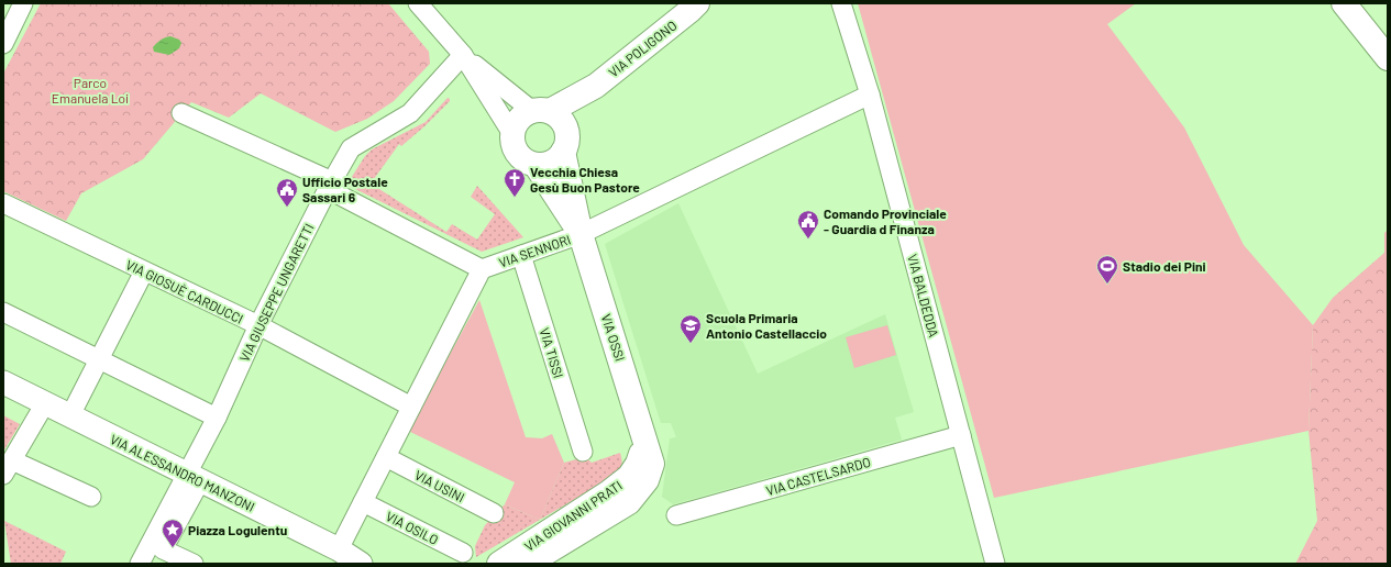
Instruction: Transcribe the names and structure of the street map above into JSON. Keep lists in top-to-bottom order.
{
  "streets": {
    "main road": ["VIA POLIGONO", "VIA OSSI", "VIA GIOVANNI PRATI"],
    "street": [
      "VIA SENNORI",
      "VIA GIOSUÈ CARDUCCI",
      "VIA GIUSEPPE UNGARETTI",
      "VIA BALDEDDA",
      "VIA TISSI",
      "VIA ALESSANDRO MANZONI",
      "VIA CASTELSARDO",
      "VIA USINI",
      "VIA OSILO"
    ]
  },
  "crossings": [
    ["VIA POLIGONO", "VIA OSSI"],
    ["VIA SENNORI", "VIA GIOSUÈ CARDUCCI"],
    ["VIA SENNORI", "VIA BALDEDDA"],
    ["VIA SENNORI", "VIA OSSI"],
    ["VIA SENNORI", "VIA TISSI"],
    ["VIA SENNORI", "VIA ALESSANDRO MANZONI"],
    ["VIA SENNORI", "VIA USINI"],
    ["VIA SENNORI", "VIA OSILO"],
    ["VIA GIOSUÈ CARDUCCI", "VIA GIUSEPPE UNGARETTI"],
    ["VIA GIUSEPPE UNGARETTI", "VIA ALESSANDRO MANZONI"],
    ["VIA BALDEDDA", "VIA CASTELSARDO"],
    ["VIA OSSI", "VIA GIOVANNI PRATI"]
  ],
  "parks": ["Parco Emanuela Loi"],
  "places": {
    "church": ["Vecchia Chiesa Gesù Buon Pastore"],
    "public building": ["Ufficio Postale Sassari 6", "Comando Provinciale - Guardia d Finanza"],
    "sports": ["Stadio dei Pini"],
    "school or university": ["Scuola Primaria Antonio Castellaccio"],
    "place": ["Piazza Logulentu"]
  }
}
